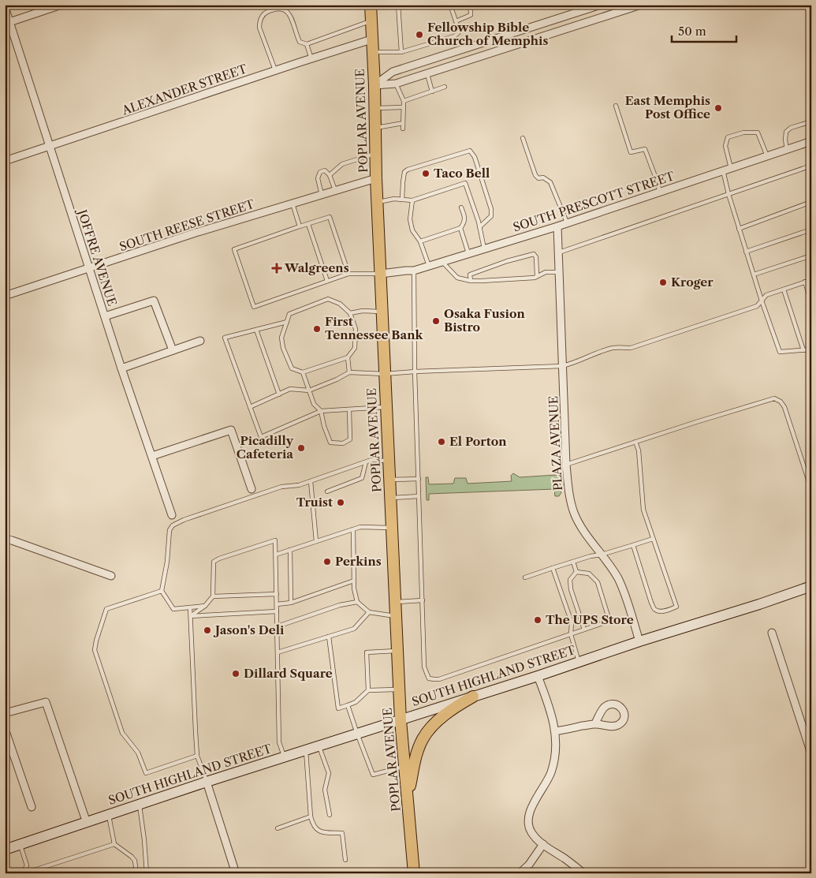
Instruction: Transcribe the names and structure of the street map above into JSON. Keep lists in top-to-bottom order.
{
  "streets": {
    "main road": ["POPLAR AVENUE", "SOUTH HIGHLAND STREET"],
    "street": [
      "ALEXANDER STREET",
      "SOUTH PRESCOTT STREET",
      "SOUTH REESE STREET",
      "JOFFRE AVENUE",
      "PLAZA AVENUE"
    ]
  },
  "crossings": [
    ["ALEXANDER STREET", "POPLAR AVENUE"],
    ["ALEXANDER STREET", "JOFFRE AVENUE"],
    ["POPLAR AVENUE", "SOUTH PRESCOTT STREET"],
    ["POPLAR AVENUE", "SOUTH REESE STREET"],
    ["POPLAR AVENUE", "SOUTH HIGHLAND STREET"],
    ["SOUTH PRESCOTT STREET", "PLAZA AVENUE"],
    ["SOUTH REESE STREET", "JOFFRE AVENUE"],
    ["PLAZA AVENUE", "SOUTH HIGHLAND STREET"]
  ],
  "places": {
    "other": [
      "Fellowship Bible Church of Memphis",
      "East Memphis Post Office",
      "Taco Bell",
      "Kroger",
      "Osaka Fusion Bistro",
      "First Tennessee Bank",
      "El Porton",
      "Picadilly Cafeteria",
      "Truist",
      "Perkins",
      "The UPS Store",
      "Jason's Deli",
      "Dillard Square"
    ],
    "health": ["Walgreens"]
  },
  "scale_bar": "50 m"
}
